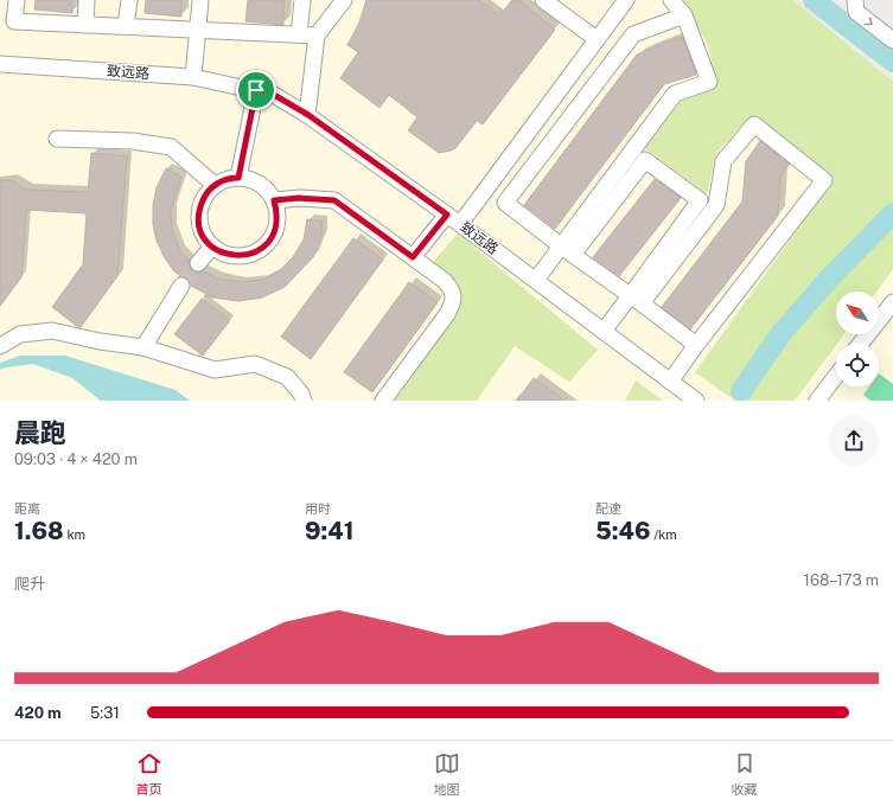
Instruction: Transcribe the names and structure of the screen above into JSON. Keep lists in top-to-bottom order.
{
  "streets": {
    "street": ["致远路"]
  },
  "north": "top left",
  "page": {
    "heading": ["晨跑", "09:03 · 4 × 420 m"],
    "stats": [
      ["距离", "1.68 km"],
      ["用时", "9:41"],
      ["配速", "5:46 /km"]
    ],
    "chart": ["爬升", "168–173 m"],
    "list": [
      {
        "name": "420 m",
        "note": "5:31"
      }
    ],
    "tabs": ["首页", "地图", "收藏"]
  }
}
